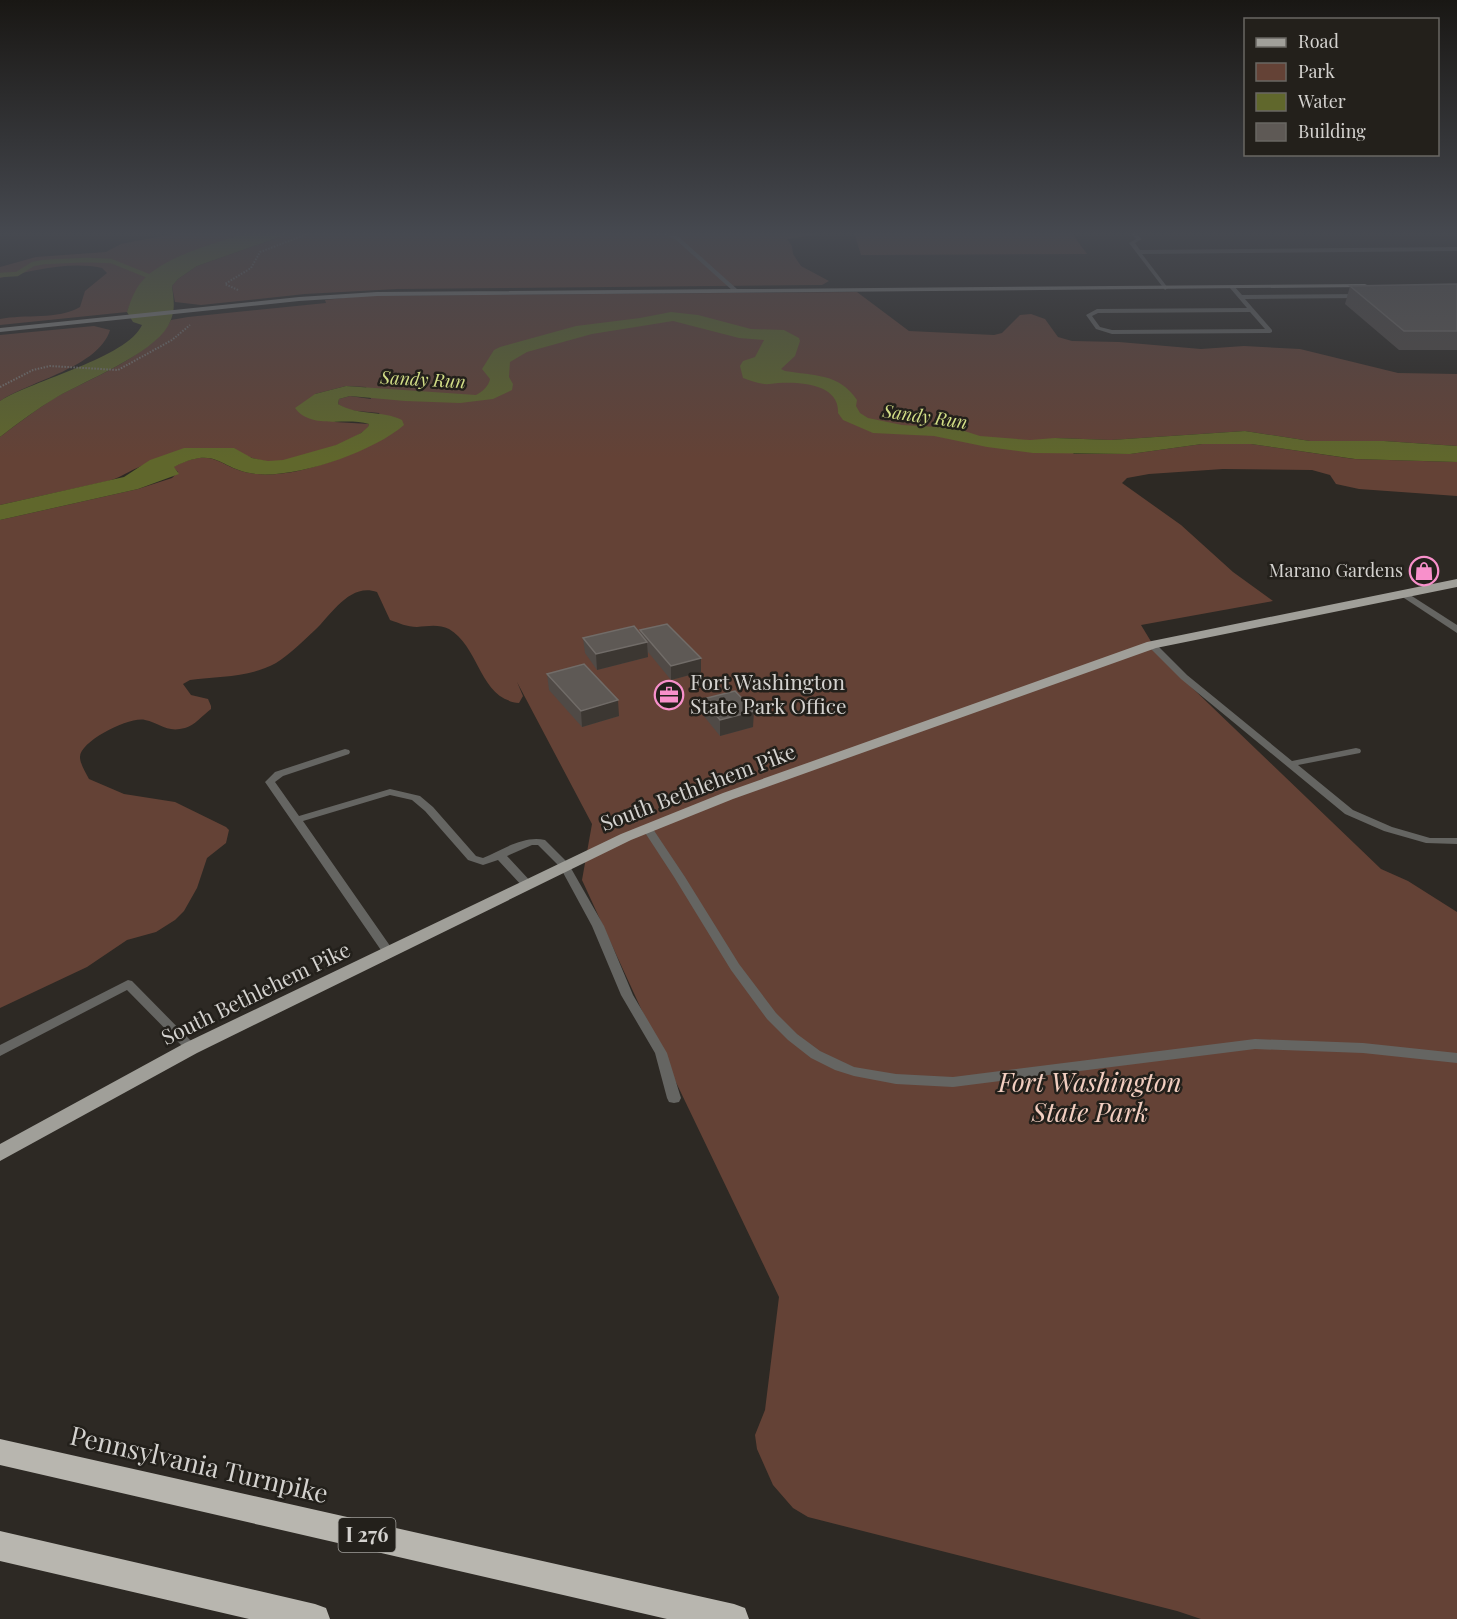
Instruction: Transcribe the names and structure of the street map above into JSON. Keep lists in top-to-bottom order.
{
  "streets": {
    "highway": ["Pennsylvania Turnpike", "I 276"],
    "main road": ["South Bethlehem Pike"]
  },
  "water": ["Sandy Run"],
  "parks": ["Fort Washington State Park"],
  "places": {
    "shop": ["Marano Gardens"],
    "office": ["Fort Washington State Park Office"]
  },
  "legend": [
    "Road",
    "Park",
    "Water",
    "Building"
  ]
}
